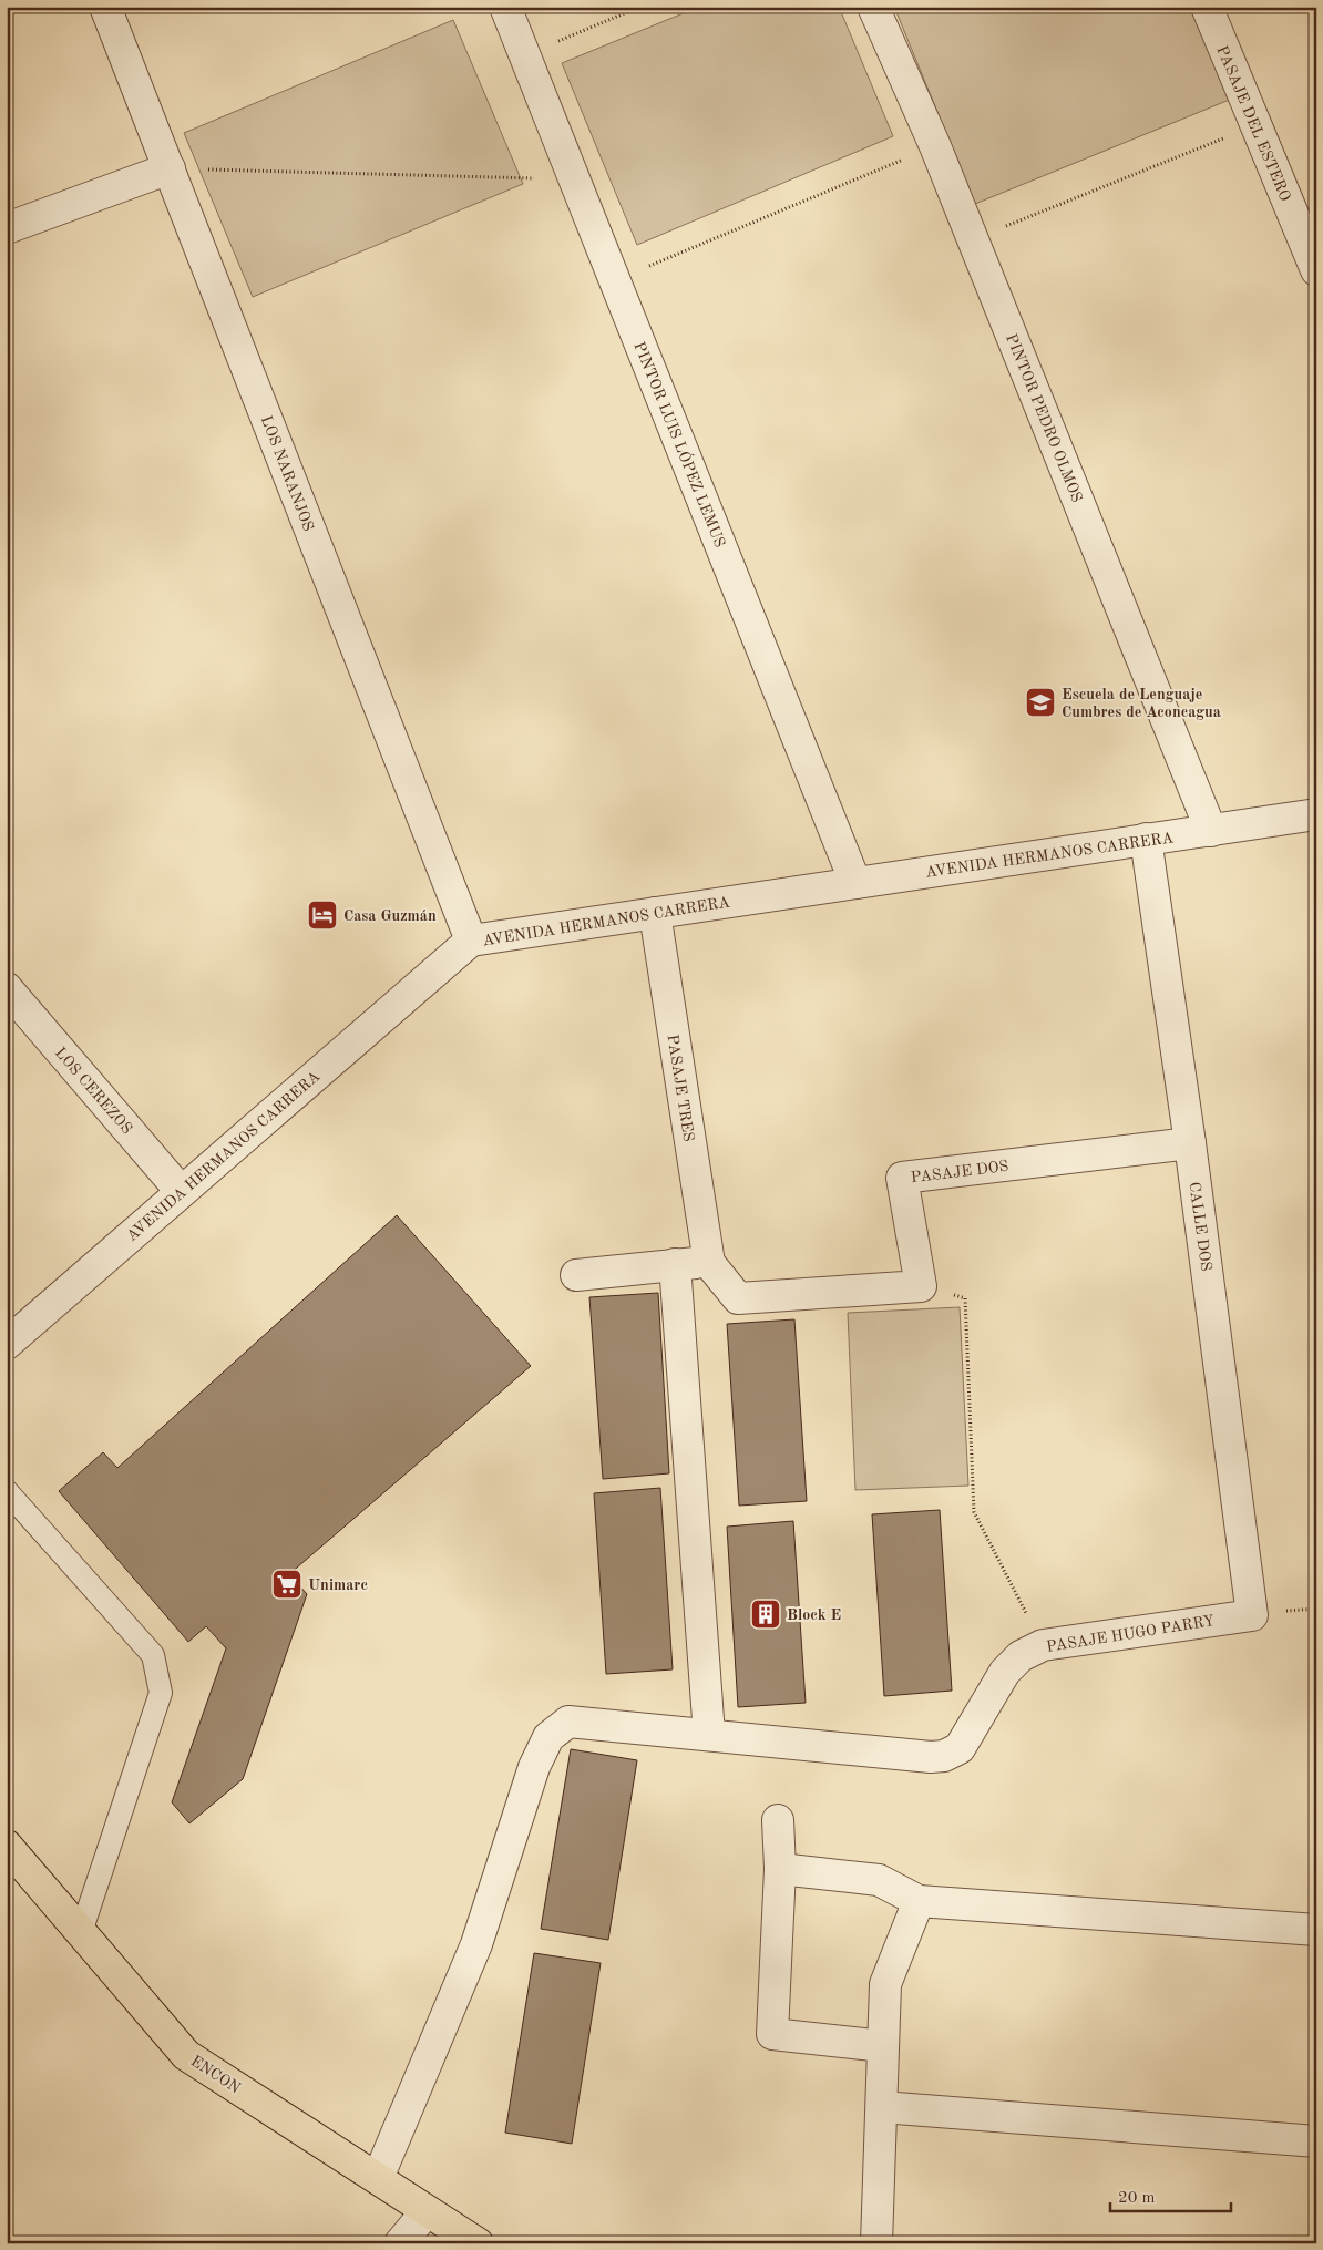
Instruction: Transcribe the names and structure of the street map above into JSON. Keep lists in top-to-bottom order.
{
  "streets": {
    "main road": ["ENCON"],
    "street": [
      "PASAJE DEL ESTERO",
      "PINTOR PEDRO OLMOS",
      "PINTOR LUIS LÓPEZ LEMUS",
      "LOS NARANJOS",
      "AVENIDA HERMANOS CARRERA",
      "PASAJE TRES",
      "LOS CEREZOS",
      "PASAJE DOS",
      "CALLE DOS",
      "PASAJE HUGO PARRY"
    ]
  },
  "crossings": [
    ["PINTOR PEDRO OLMOS", "AVENIDA HERMANOS CARRERA"],
    ["PINTOR LUIS LÓPEZ LEMUS", "AVENIDA HERMANOS CARRERA"],
    ["LOS NARANJOS", "AVENIDA HERMANOS CARRERA"],
    ["AVENIDA HERMANOS CARRERA", "PASAJE TRES"],
    ["AVENIDA HERMANOS CARRERA", "LOS CEREZOS"],
    ["AVENIDA HERMANOS CARRERA", "CALLE DOS"],
    ["PASAJE DOS", "CALLE DOS"],
    ["CALLE DOS", "PASAJE HUGO PARRY"]
  ],
  "places": {
    "school or university": ["Escuela de Lenguaje Cumbres de Aconcagua"],
    "hotel": ["Casa Guzmán"],
    "supermarket": ["Unimarc"],
    "building": ["Block E"]
  },
  "scale_bar": "20 m"
}
